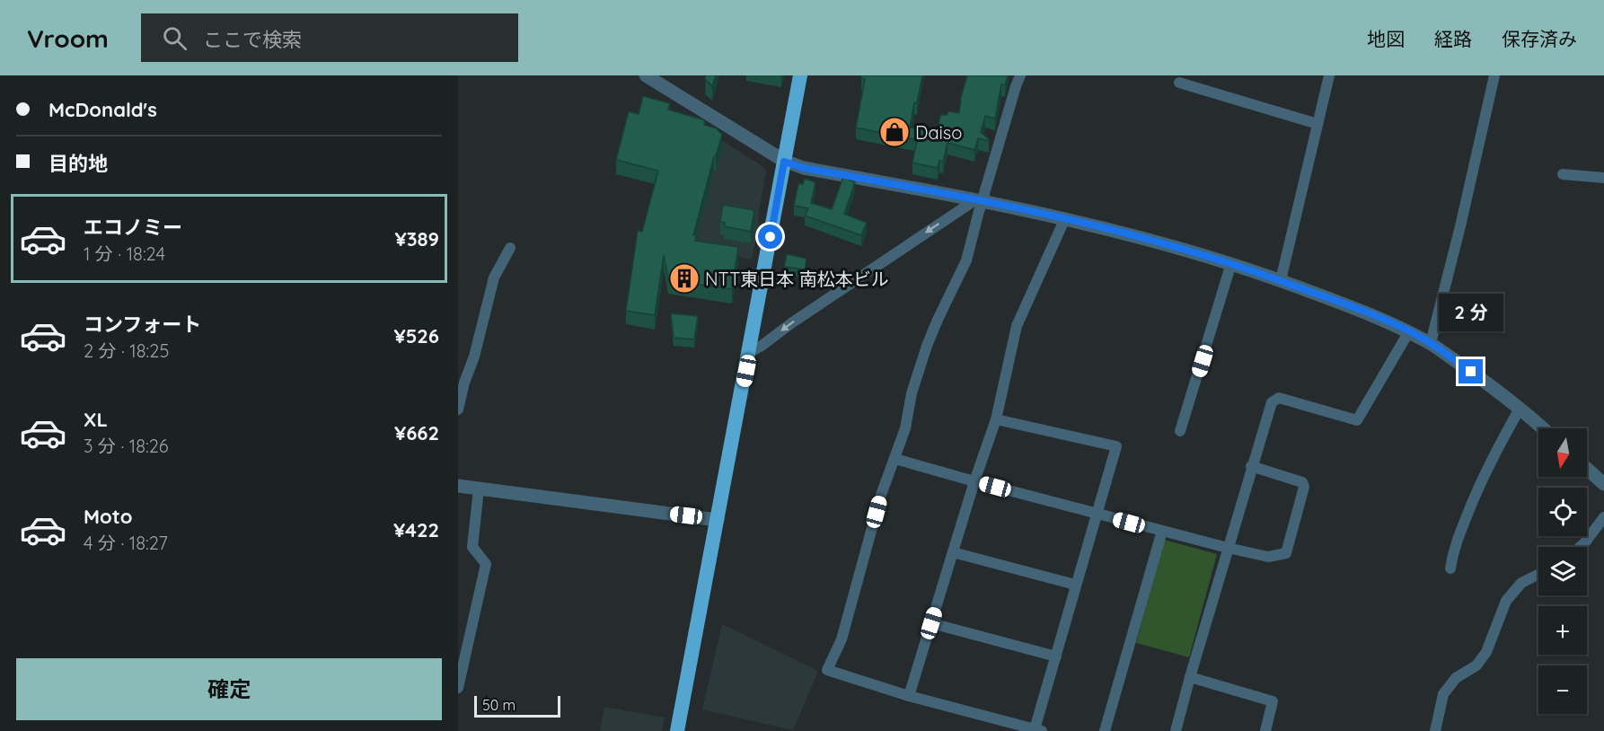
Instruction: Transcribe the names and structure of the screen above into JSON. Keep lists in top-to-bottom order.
{
  "places": {
    "shop": ["Daiso"],
    "building": ["NTT東日本 南松本ビル"]
  },
  "scale_bar": "50 m",
  "north": "bottom",
  "page": {
    "header": "Vroom",
    "search": "ここで検索",
    "nav": ["地図", "経路", "保存済み"],
    "banner": ["McDonald's", "目的地"],
    "list": [
      {
        "name": "エコノミー",
        "note": "1 分 · 18:24",
        "value": "¥389"
      },
      {
        "name": "コンフォート",
        "note": "2 分 · 18:25",
        "value": "¥526"
      },
      {
        "name": "XL",
        "note": "3 分 · 18:26",
        "value": "¥662"
      },
      {
        "name": "Moto",
        "note": "4 分 · 18:27",
        "value": "¥422"
      }
    ],
    "bubble": "2 分",
    "map_buttons": ["+", "−"],
    "buttons": "確定",
    "scale": "50 m"
  }
}
